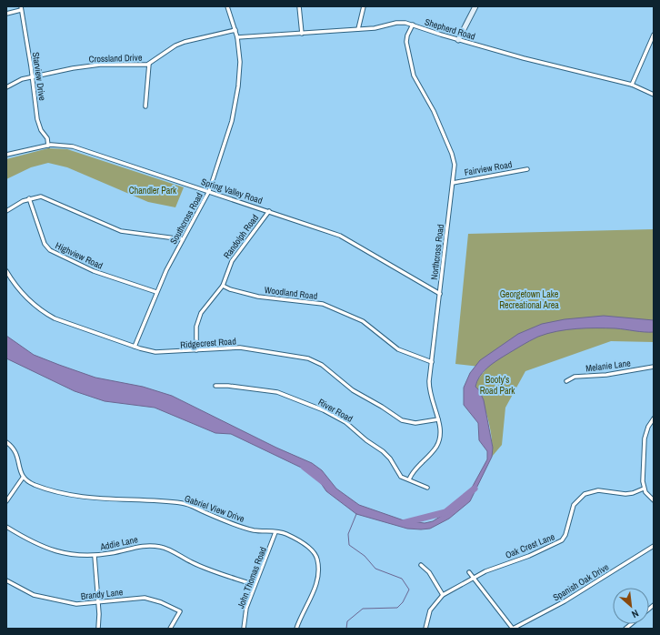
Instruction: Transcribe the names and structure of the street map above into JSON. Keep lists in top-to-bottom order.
{
  "streets": {
    "street": [
      "Shepherd Road",
      "Crossland Drive",
      "Starview Drive",
      "Fairview Road",
      "Spring Valley Road",
      "Southcross Road",
      "Randolph Road",
      "Northcross Road",
      "Highview Road",
      "Woodland Road",
      "Ridgecrest Road",
      "Melanie Lane",
      "River Road",
      "Gabriel View Drive",
      "Addie Lane",
      "Oak Crest Lane",
      "John Thomas Road",
      "Spanish Oak Drive",
      "Brandy Lane"
    ]
  },
  "crossings": [
    ["Shepherd Road", "Southcross Road"],
    ["Shepherd Road", "Northcross Road"],
    ["Crossland Drive", "Starview Drive"],
    ["Crossland Drive", "Southcross Road"],
    ["Starview Drive", "Spring Valley Road"],
    ["Fairview Road", "Northcross Road"],
    ["Spring Valley Road", "Southcross Road"],
    ["Spring Valley Road", "Randolph Road"],
    ["Spring Valley Road", "Northcross Road"],
    ["Southcross Road", "Highview Road"],
    ["Southcross Road", "Ridgecrest Road"],
    ["Randolph Road", "Woodland Road"],
    ["Randolph Road", "Ridgecrest Road"],
    ["Northcross Road", "Woodland Road"],
    ["Northcross Road", "Ridgecrest Road"],
    ["Northcross Road", "River Road"],
    ["Gabriel View Drive", "John Thomas Road"],
    ["Addie Lane", "John Thomas Road"]
  ],
  "parks": ["Chandler Park", "Georgetown Lake Recreational Area", "Booty's Road Park"],
  "north": "bottom right"
}
